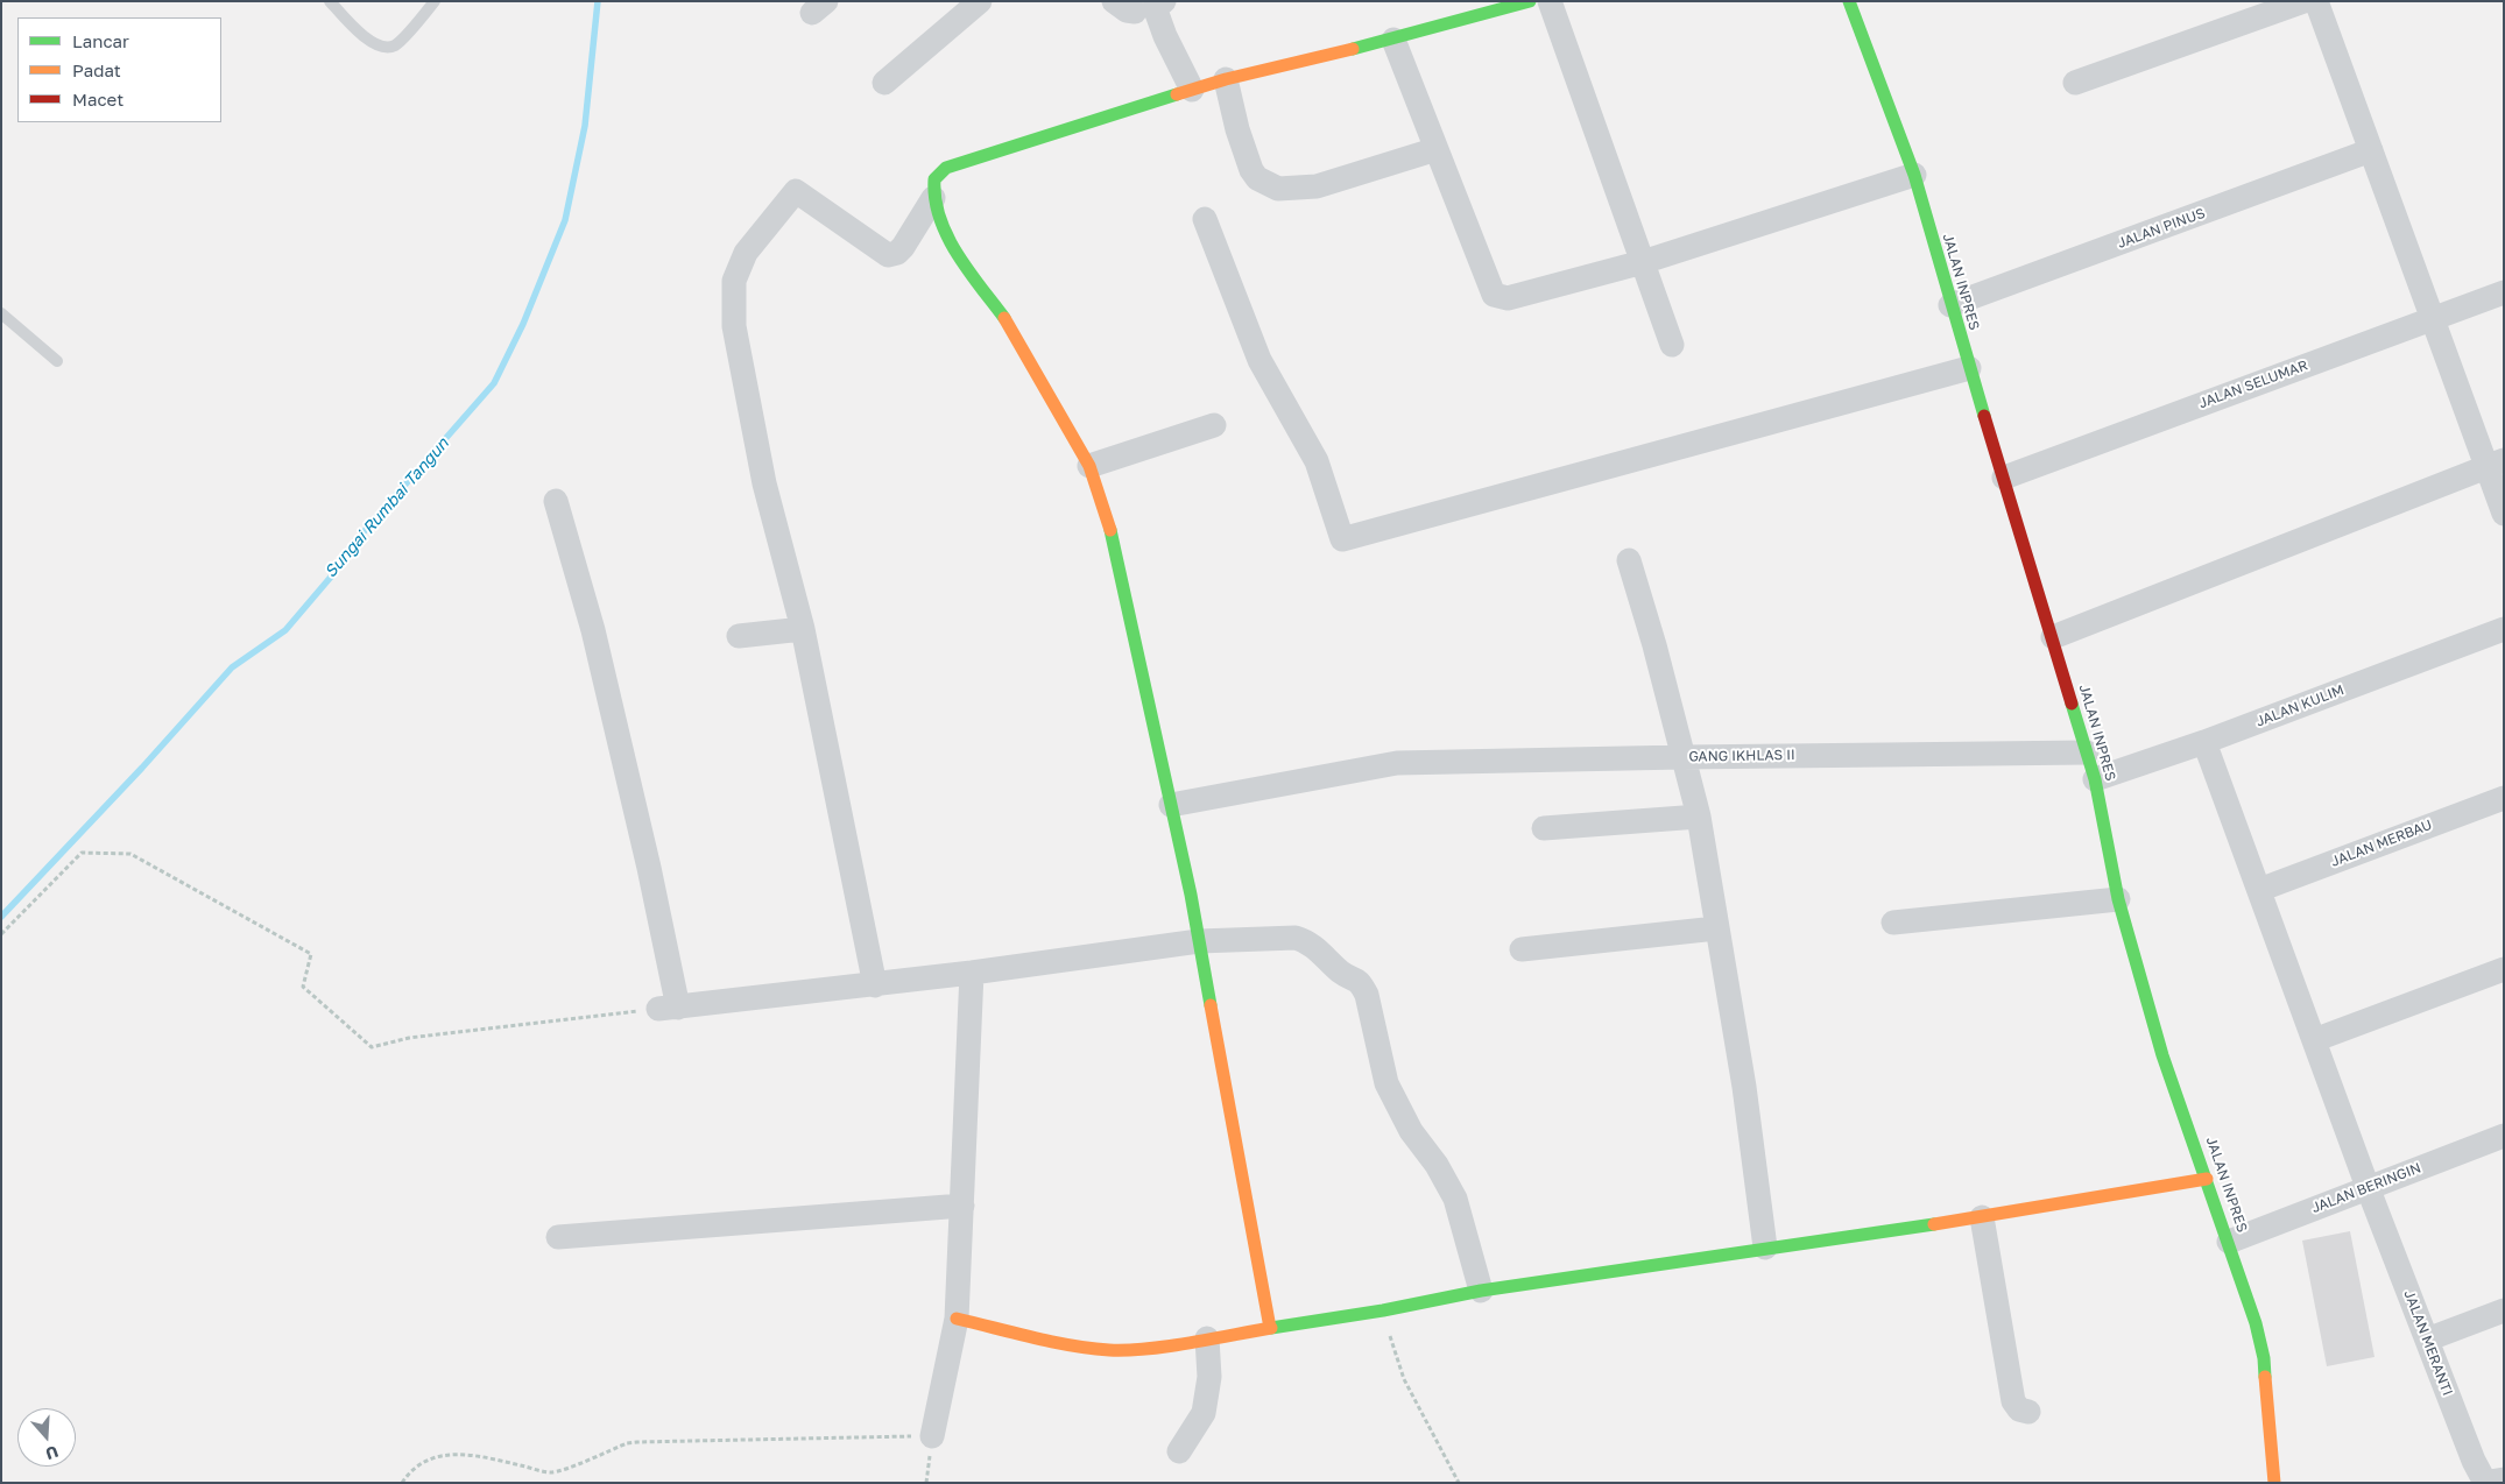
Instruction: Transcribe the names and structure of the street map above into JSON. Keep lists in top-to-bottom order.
{
  "streets": {
    "street": [
      "JALAN PINUS",
      "JALAN INPRES",
      "JALAN SELUMAR",
      "JALAN KULIM",
      "GANG IKHLAS II",
      "JALAN MERBAU",
      "JALAN BERINGIN",
      "JALAN MERANTI"
    ]
  },
  "crossings": [
    ["JALAN PINUS", "JALAN INPRES"],
    ["JALAN INPRES", "JALAN SELUMAR"],
    ["JALAN INPRES", "JALAN KULIM"],
    ["JALAN INPRES", "GANG IKHLAS II"],
    ["JALAN INPRES", "JALAN BERINGIN"],
    ["JALAN KULIM", "JALAN MERANTI"],
    ["JALAN MERBAU", "JALAN MERANTI"],
    ["JALAN BERINGIN", "JALAN MERANTI"]
  ],
  "water": ["Sungai Rumbai Tangun"],
  "legend": ["Lancar", "Padat", "Macet"],
  "north": "bottom"
}
